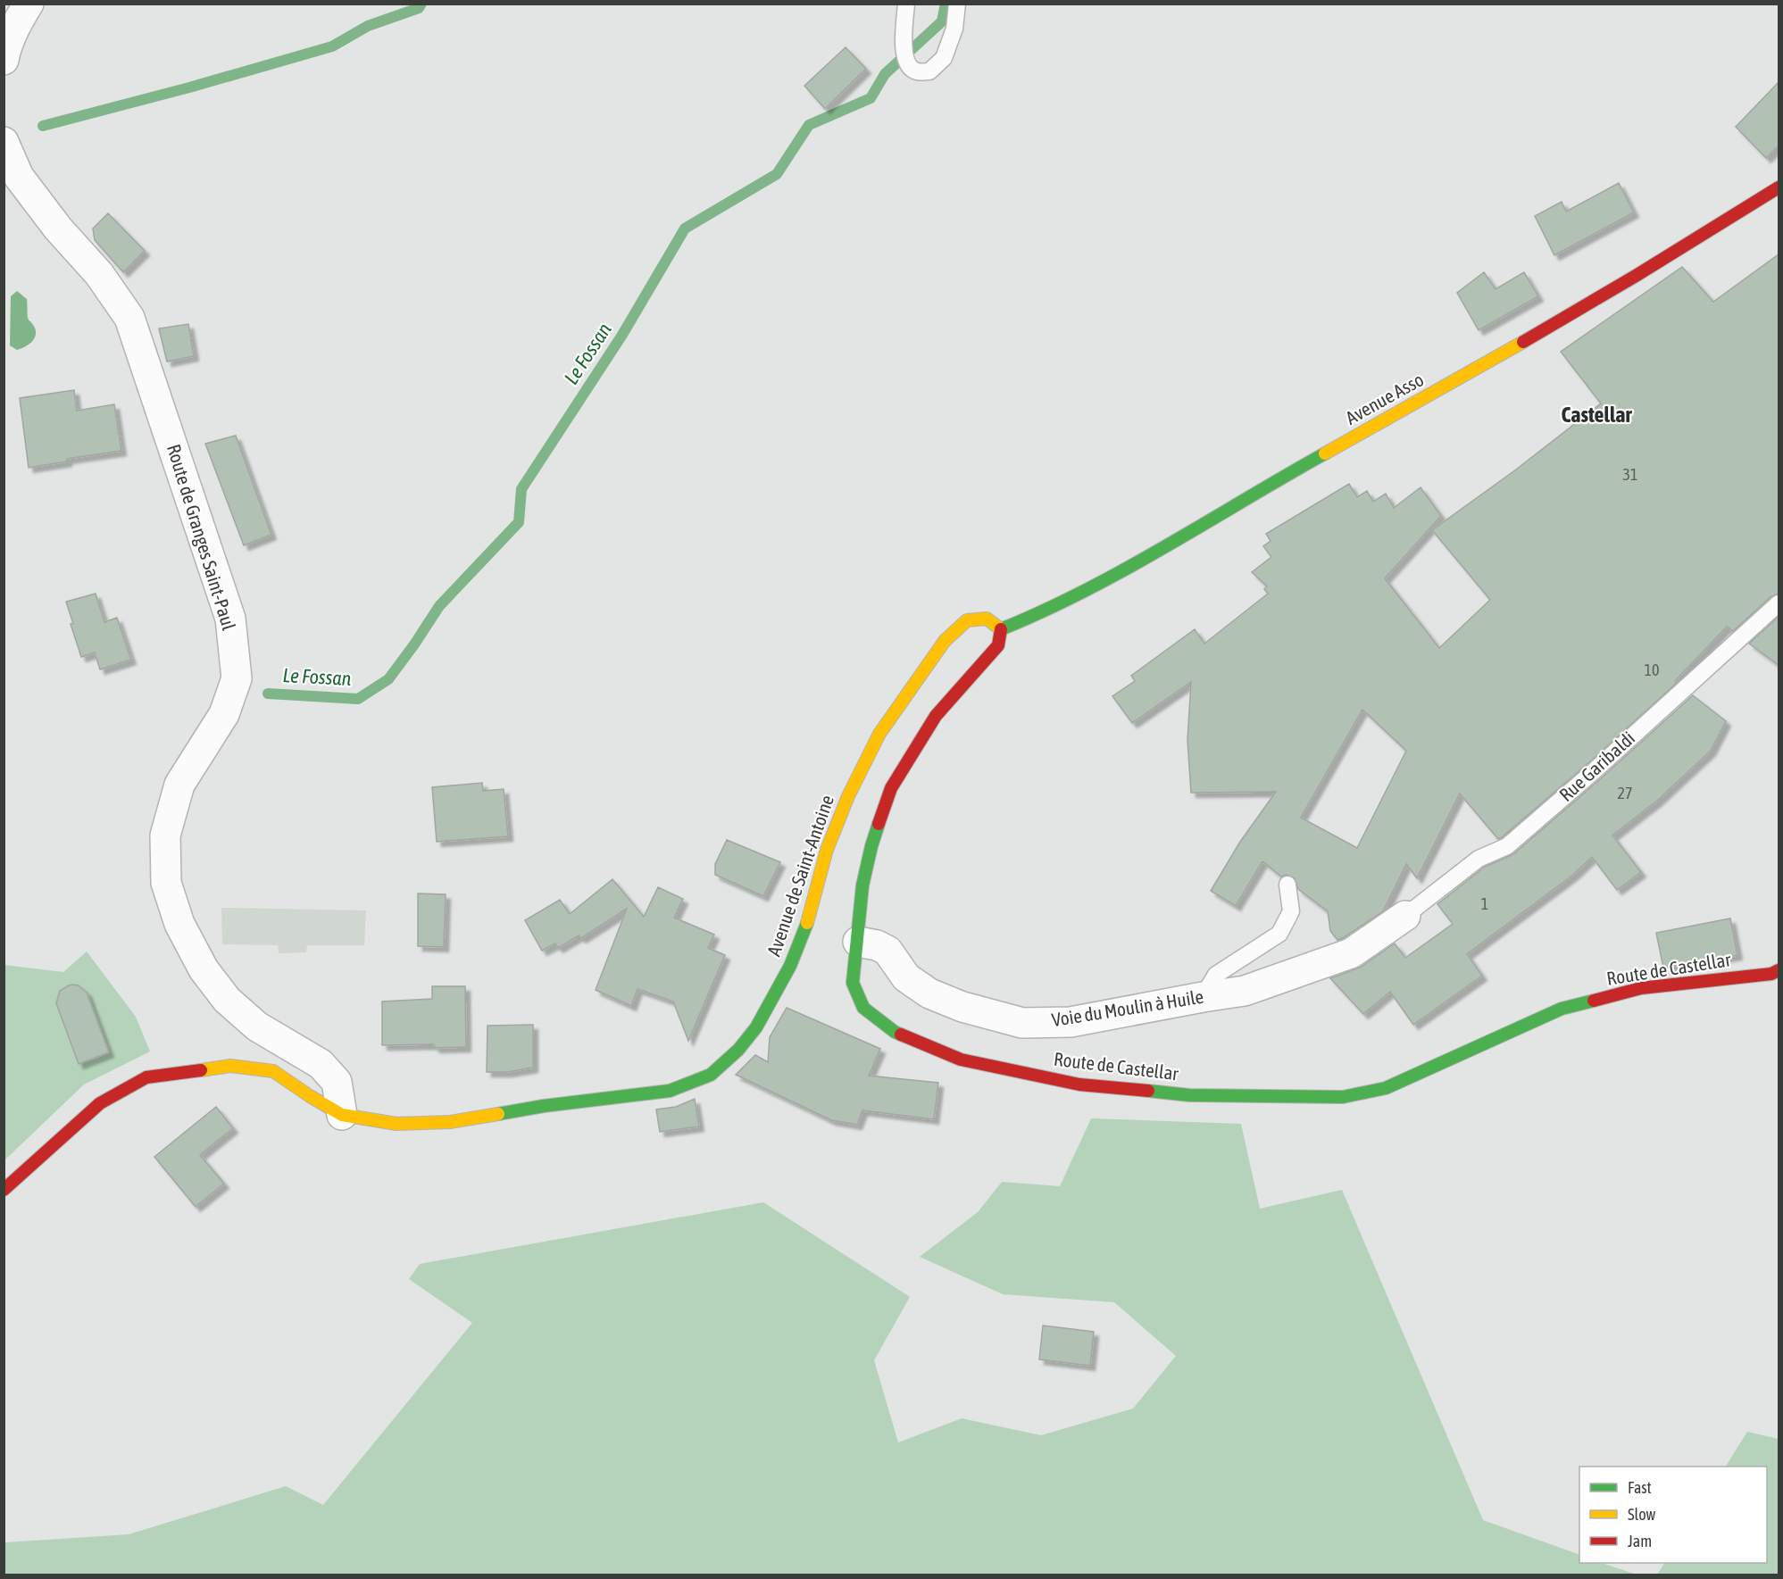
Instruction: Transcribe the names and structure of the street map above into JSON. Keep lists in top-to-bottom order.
{
  "streets": {
    "street": [
      "Avenue Asso",
      "Route de Granges Saint-Paul",
      "Avenue de Saint-Antoine",
      "Route de Castellar",
      "Voie du Moulin à Huile"
    ],
    "lane": ["Rue Garibaldi"]
  },
  "crossings": [
    ["Avenue Asso", "Avenue de Saint-Antoine"],
    ["Avenue Asso", "Route de Castellar"],
    ["Route de Granges Saint-Paul", "Avenue de Saint-Antoine"],
    ["Rue Garibaldi", "Voie du Moulin à Huile"],
    ["Avenue de Saint-Antoine", "Route de Castellar"],
    ["Route de Castellar", "Voie du Moulin à Huile"]
  ],
  "districts": ["Castellar"],
  "water": ["Le Fossan"],
  "house_numbers": [
    "31",
    "10",
    "27",
    "1"
  ],
  "legend": ["Fast", "Slow", "Jam"]
}
